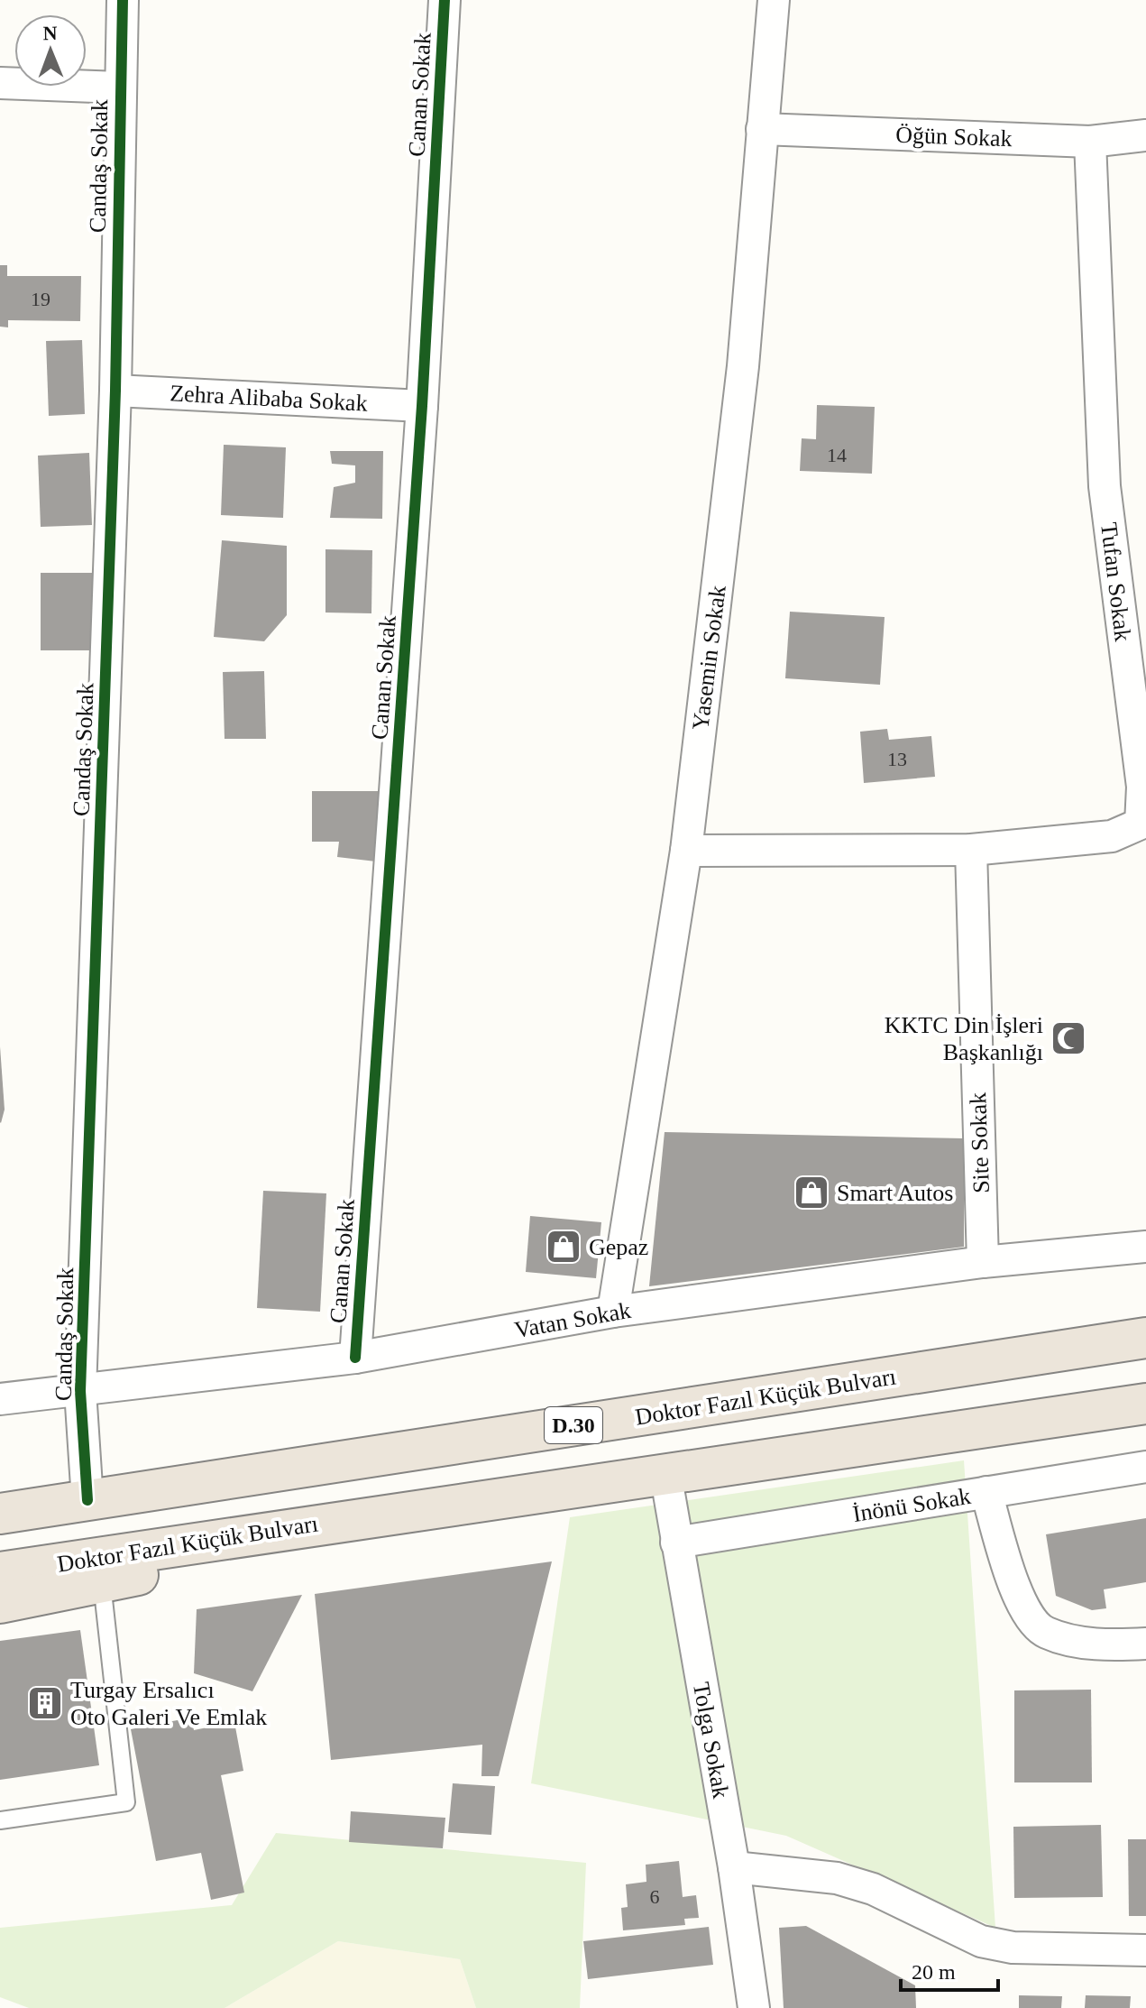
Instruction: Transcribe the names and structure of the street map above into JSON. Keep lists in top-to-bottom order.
{
  "streets": {
    "highway": ["Doktor Fazıl Küçük Bulvarı", "D.30"],
    "street": [
      "Canan Sokak",
      "Öğün Sokak",
      "Candaş Sokak",
      "Zehra Alibaba Sokak",
      "Tufan Sokak",
      "Yasemin Sokak",
      "Site Sokak",
      "Vatan Sokak",
      "İnönü Sokak",
      "Tolga Sokak"
    ]
  },
  "crossings": [
    ["Canan Sokak", "Zehra Alibaba Sokak"],
    ["Canan Sokak", "Vatan Sokak"],
    ["Öğün Sokak", "Tufan Sokak"],
    ["Öğün Sokak", "Yasemin Sokak"],
    ["Candaş Sokak", "Zehra Alibaba Sokak"],
    ["Candaş Sokak", "Vatan Sokak"],
    ["Candaş Sokak", "Doktor Fazıl Küçük Bulvarı"],
    ["Tufan Sokak", "Yasemin Sokak"],
    ["Tufan Sokak", "Site Sokak"],
    ["Yasemin Sokak", "Vatan Sokak"],
    ["Site Sokak", "Vatan Sokak"],
    ["Doktor Fazıl Küçük Bulvarı", "Tolga Sokak"],
    ["İnönü Sokak", "Tolga Sokak"]
  ],
  "places": {
    "mosque": ["KKTC Din İşleri Başkanlığı"],
    "shop": ["Smart Autos", "Gepaz"],
    "building": ["Turgay Ersalıcı Oto Galeri Ve Emlak"]
  },
  "house_numbers": [
    "19",
    "14",
    "13",
    "6"
  ],
  "scale_bar": "20 m",
  "north": "top"
}
